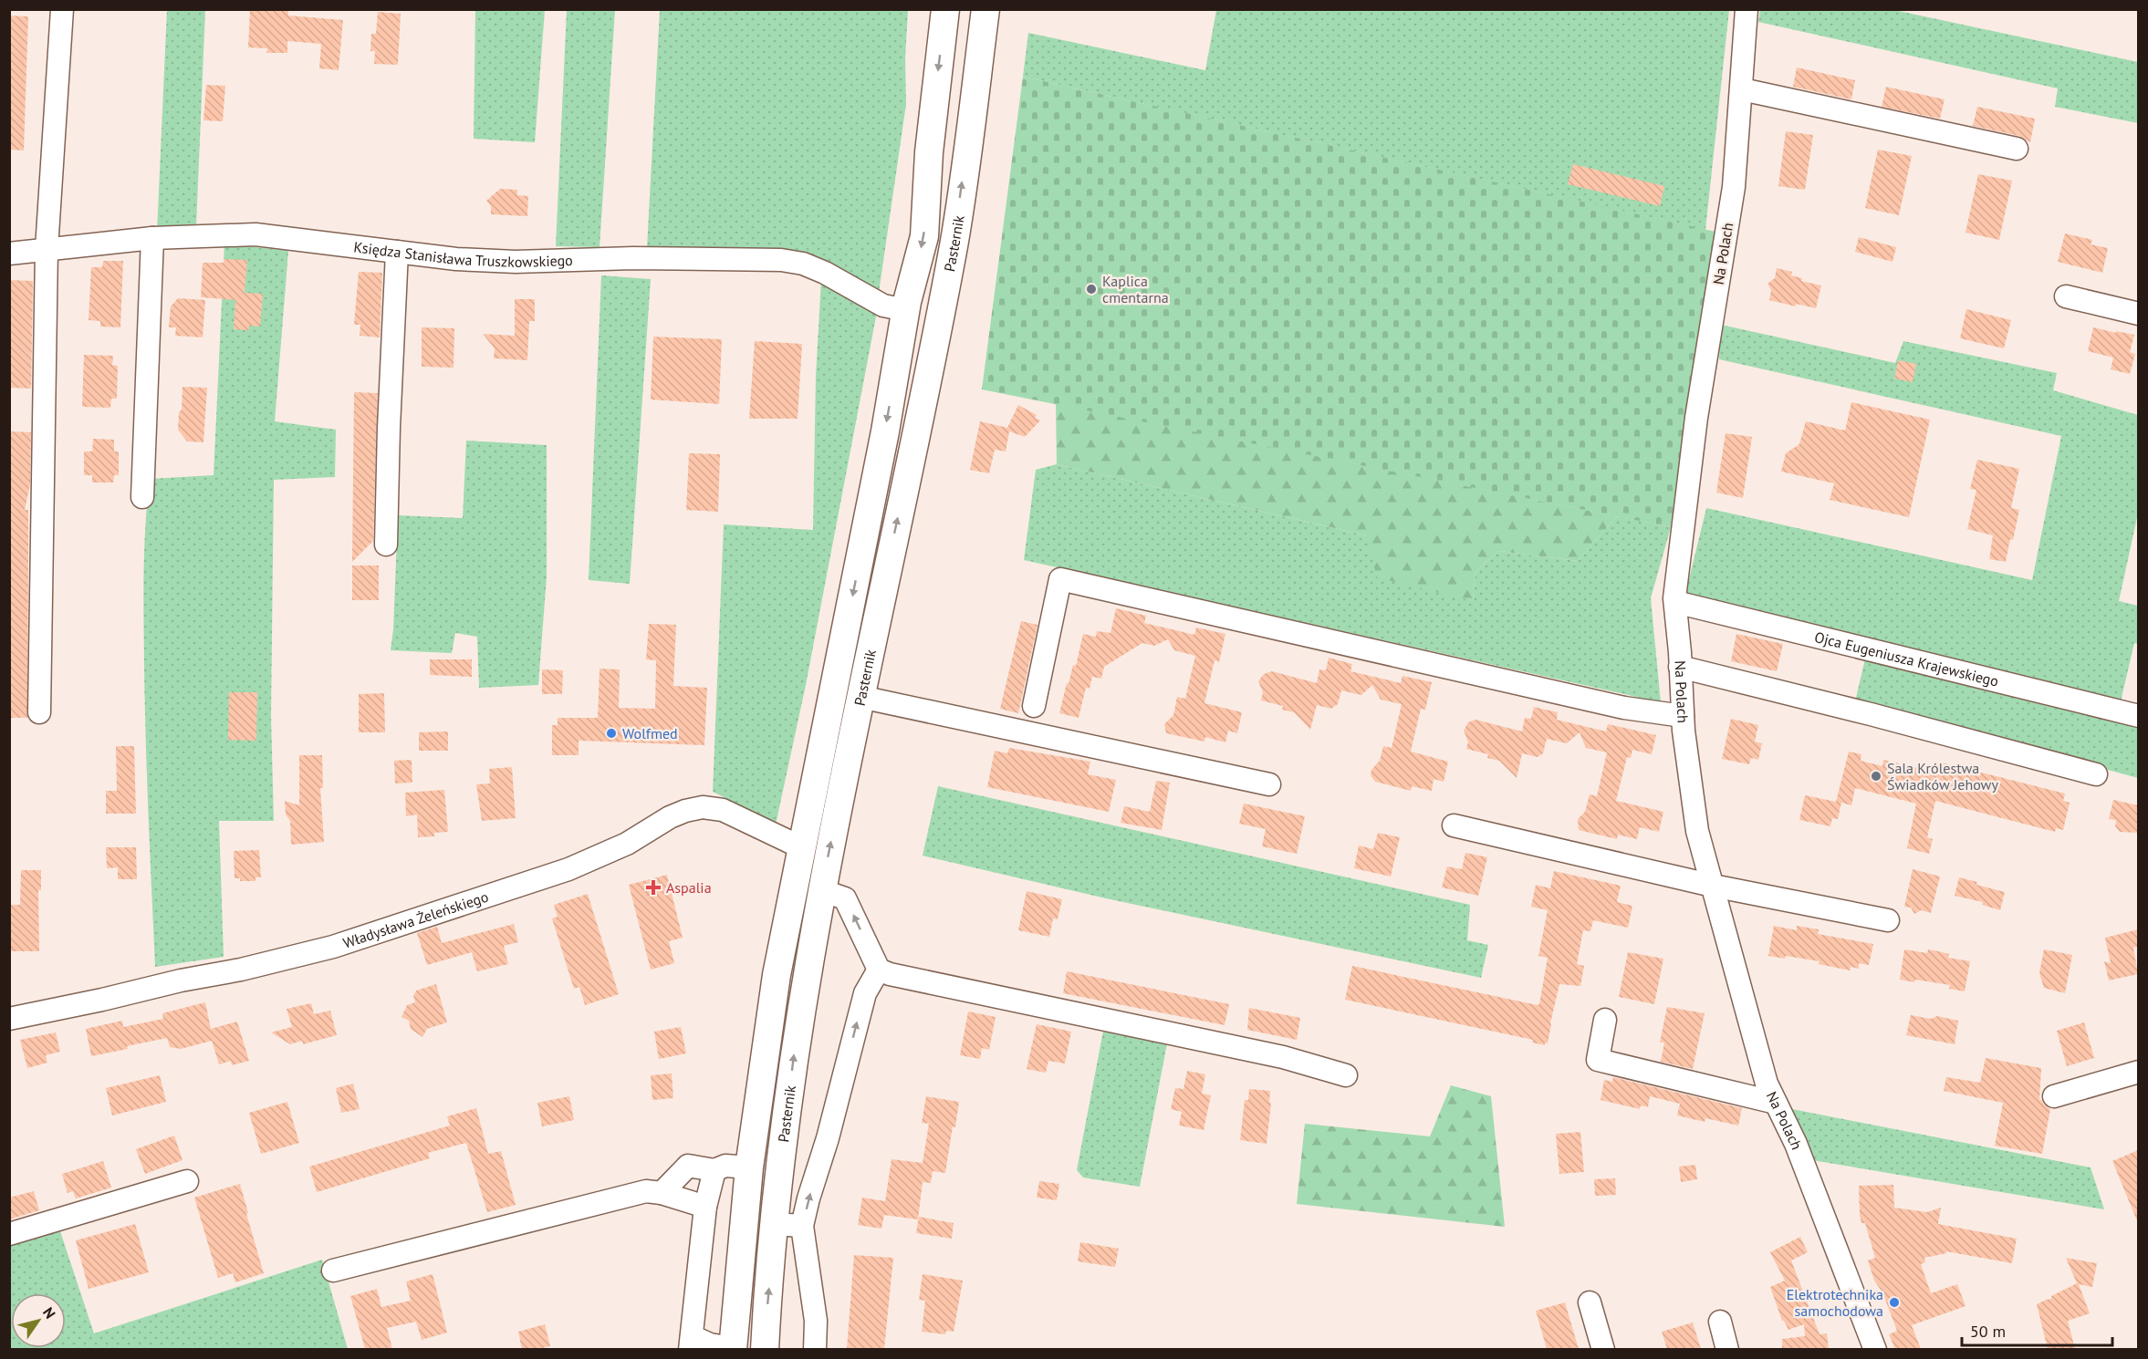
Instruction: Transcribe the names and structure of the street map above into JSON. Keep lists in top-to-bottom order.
{
  "streets": {
    "main road": ["Pasternik"],
    "street": [
      "Księdza Stanisława Truszkowskiego",
      "Na Polach",
      "Ojca Eugeniusza Krajewskiego",
      "Władysława Żeleńskiego"
    ]
  },
  "crossings": [
    ["Pasternik", "Księdza Stanisława Truszkowskiego"],
    ["Pasternik", "Władysława Żeleńskiego"],
    ["Na Polach", "Ojca Eugeniusza Krajewskiego"]
  ],
  "places": {
    "other": [
      "Kaplica cmentarna",
      "Wolfmed",
      "Sala Królestwa Świadków Jehowy",
      "Elektrotechnika samochodowa"
    ],
    "health": ["Aspalia"]
  },
  "scale_bar": "50 m",
  "north": "top right"
}
